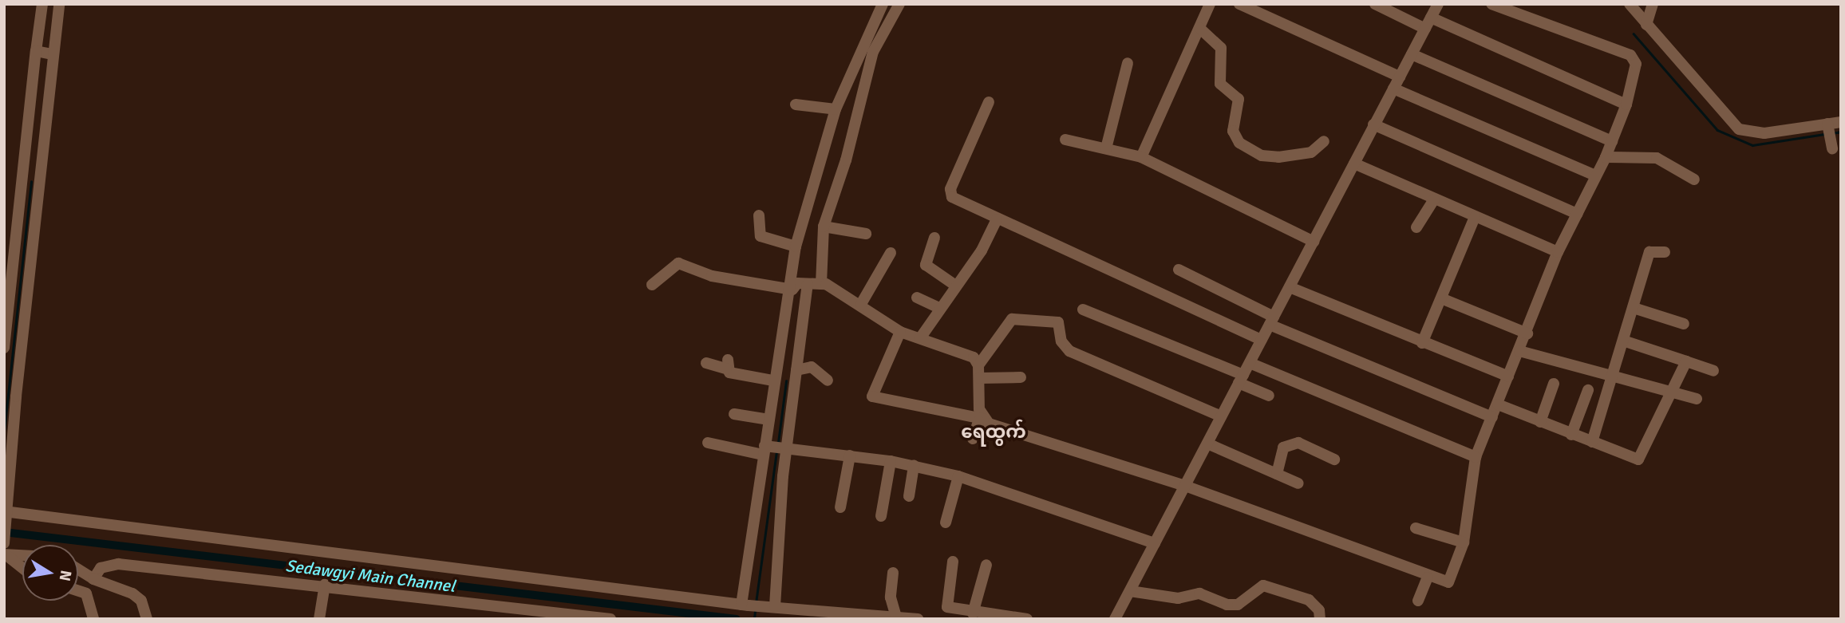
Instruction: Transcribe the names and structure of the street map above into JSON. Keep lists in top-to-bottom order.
{
  "districts": ["ရေထွက်"],
  "water": ["Sedawgyi Main Channel"],
  "north": "right"
}
